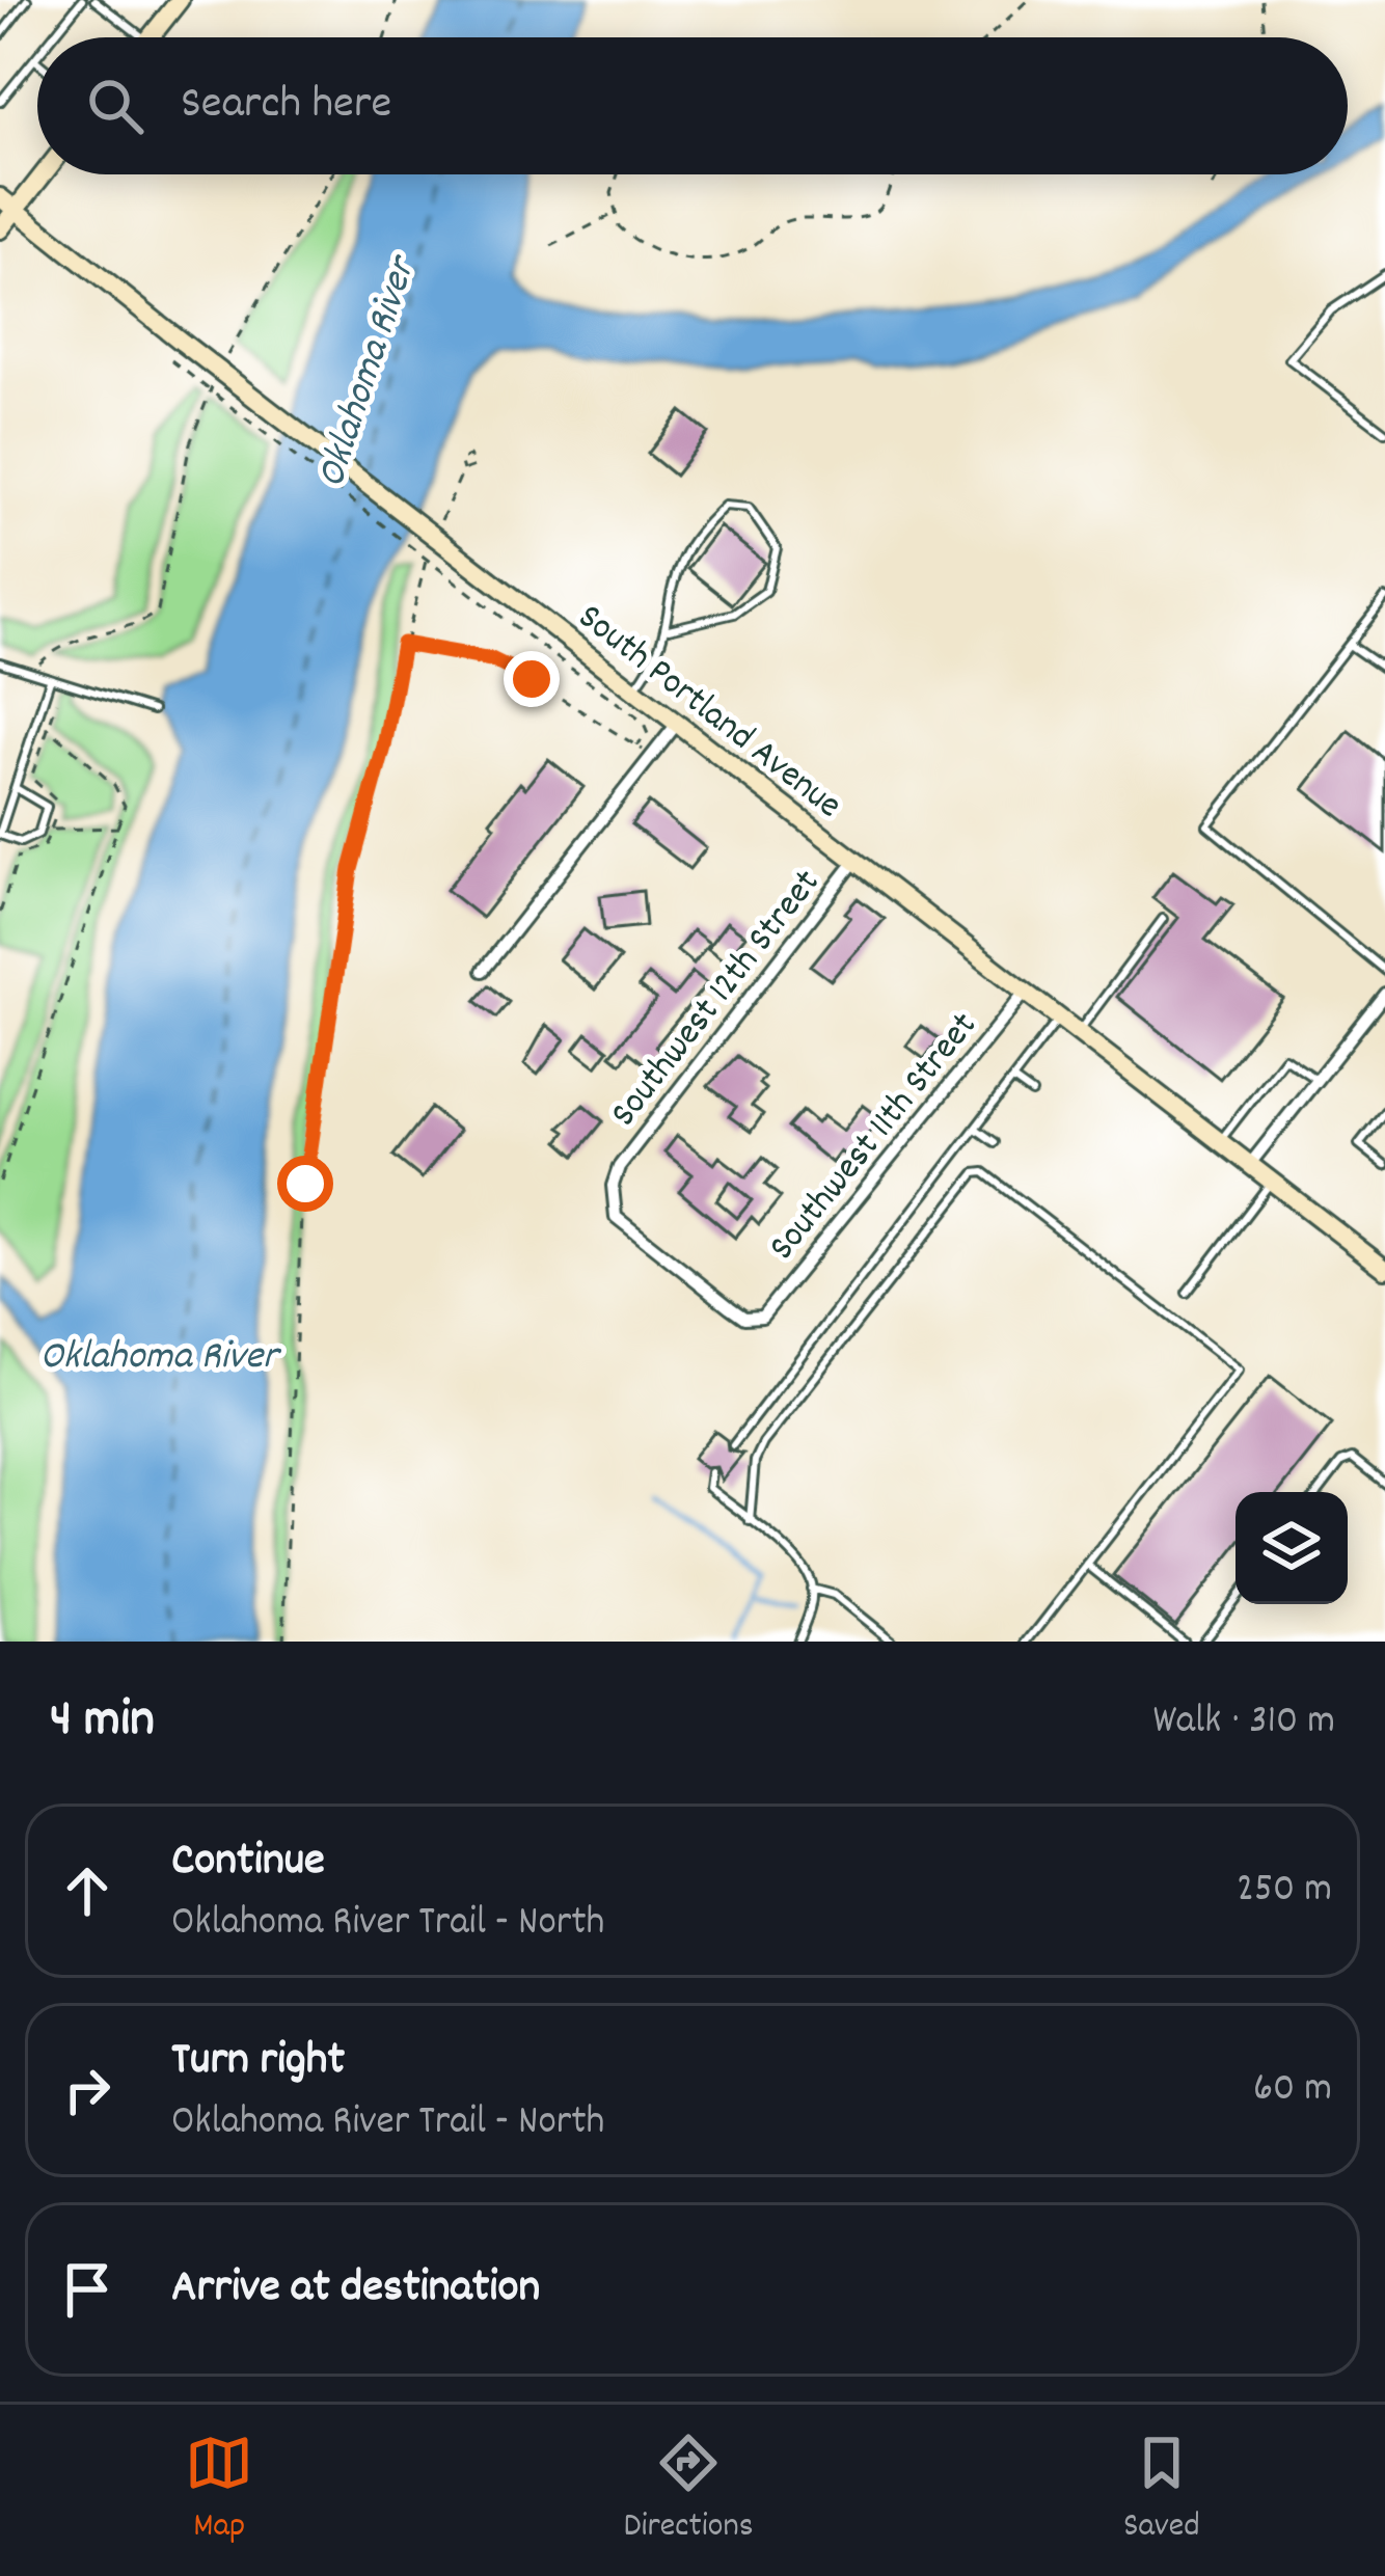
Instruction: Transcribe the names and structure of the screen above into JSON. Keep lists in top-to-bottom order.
{
  "streets": {
    "main road": ["South Portland Avenue"],
    "street": ["Southwest 12th Street", "Southwest 11th Street"]
  },
  "crossings": [
    ["South Portland Avenue", "Southwest 12th Street"],
    ["South Portland Avenue", "Southwest 11th Street"],
    ["Southwest 12th Street", "Southwest 11th Street"]
  ],
  "water": ["Oklahoma River"],
  "page": {
    "search": "Search here",
    "heading": ["4 min", "Walk · 310 m"],
    "list": [
      ["Continue", "Oklahoma River Trail - North", "250 m"],
      ["Turn right", "Oklahoma River Trail - North", "60 m"],
      "Arrive at destination"
    ],
    "nav": ["Map", "Directions", "Saved"]
  }
}
